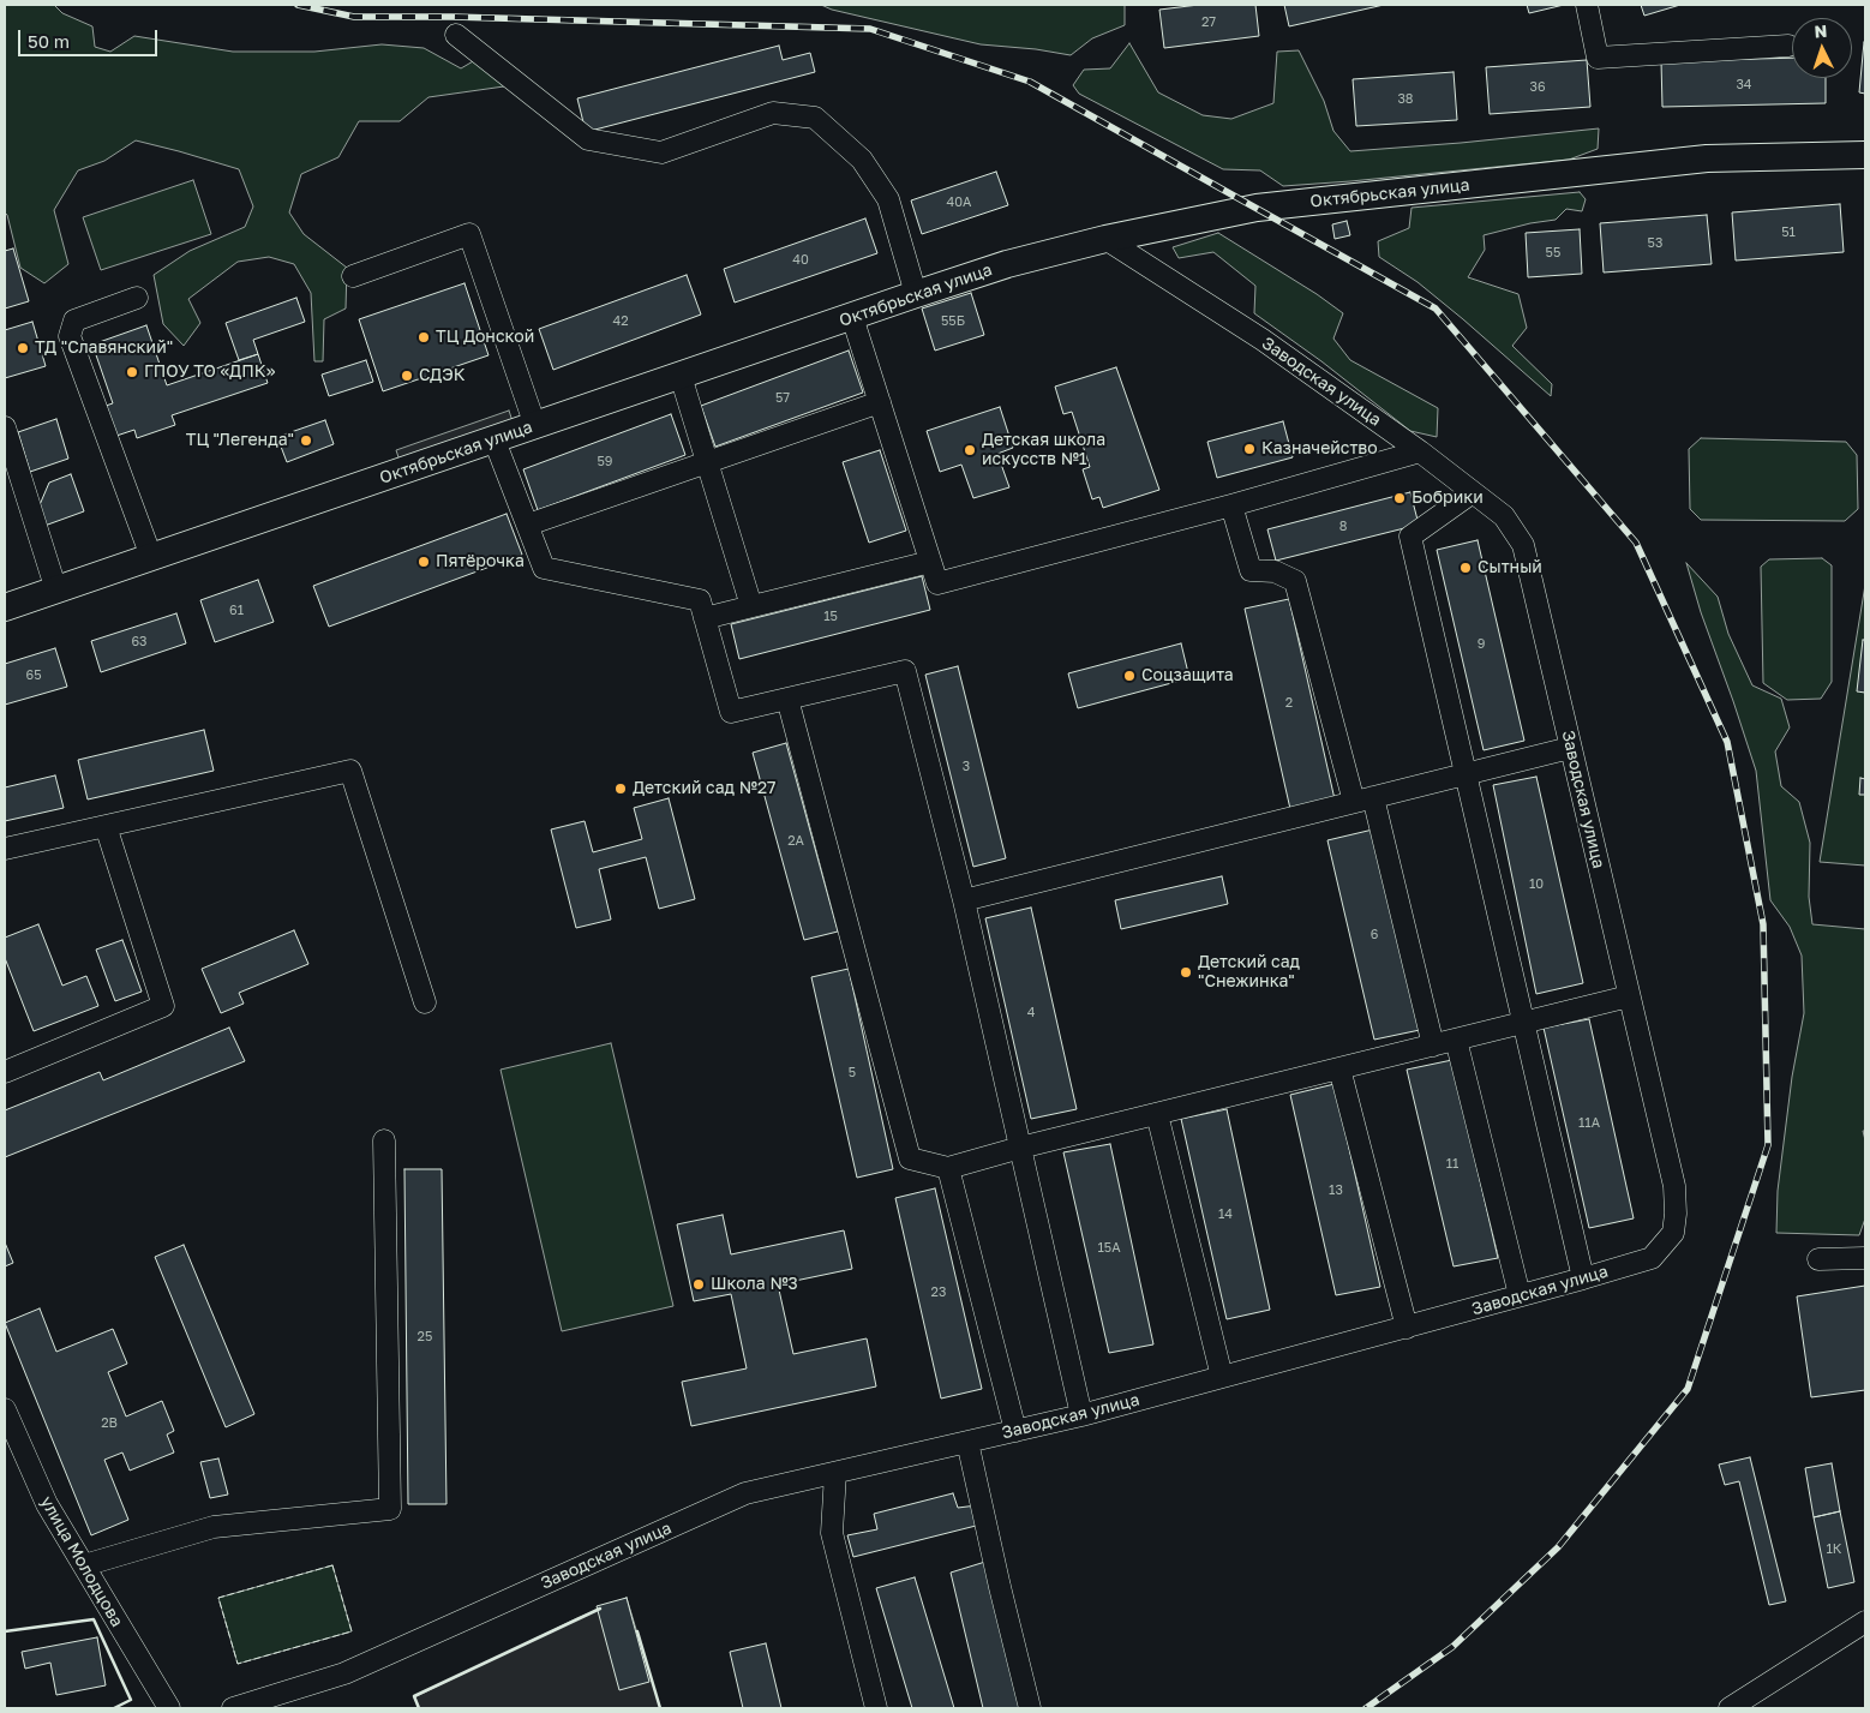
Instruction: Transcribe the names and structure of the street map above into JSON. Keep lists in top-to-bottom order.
{
  "streets": {
    "main road": ["Октябрьская улица"],
    "street": ["Заводская улица", "улица Молодцова"]
  },
  "crossings": [
    ["Октябрьская улица", "Заводская улица"]
  ],
  "places": [
    "ТЦ Донской",
    "ТД \"Славянский\"",
    "ГПОУ ТО «ДПК»",
    "СДЭК",
    "ТЦ \"Легенда\"",
    "Казначейство",
    "Детская школа искусств №1",
    "Бобрики",
    "Пятёрочка",
    "Сытный",
    "Соцзащита",
    "Детский сад №27",
    "Детский сад \"Снежинка\"",
    "Школа №3"
  ],
  "house_numbers": [
    "27",
    "34",
    "36",
    "38",
    "40А",
    "51",
    "53",
    "55",
    "40",
    "42",
    "55Б",
    "57",
    "59",
    "8",
    "61",
    "15",
    "63",
    "9",
    "65",
    "2",
    "3",
    "2А",
    "10",
    "6",
    "4",
    "5",
    "11А",
    "11",
    "13",
    "14",
    "15А",
    "23",
    "25",
    "2В",
    "1К"
  ],
  "scale_bar": "50 m",
  "north": "top"
}
